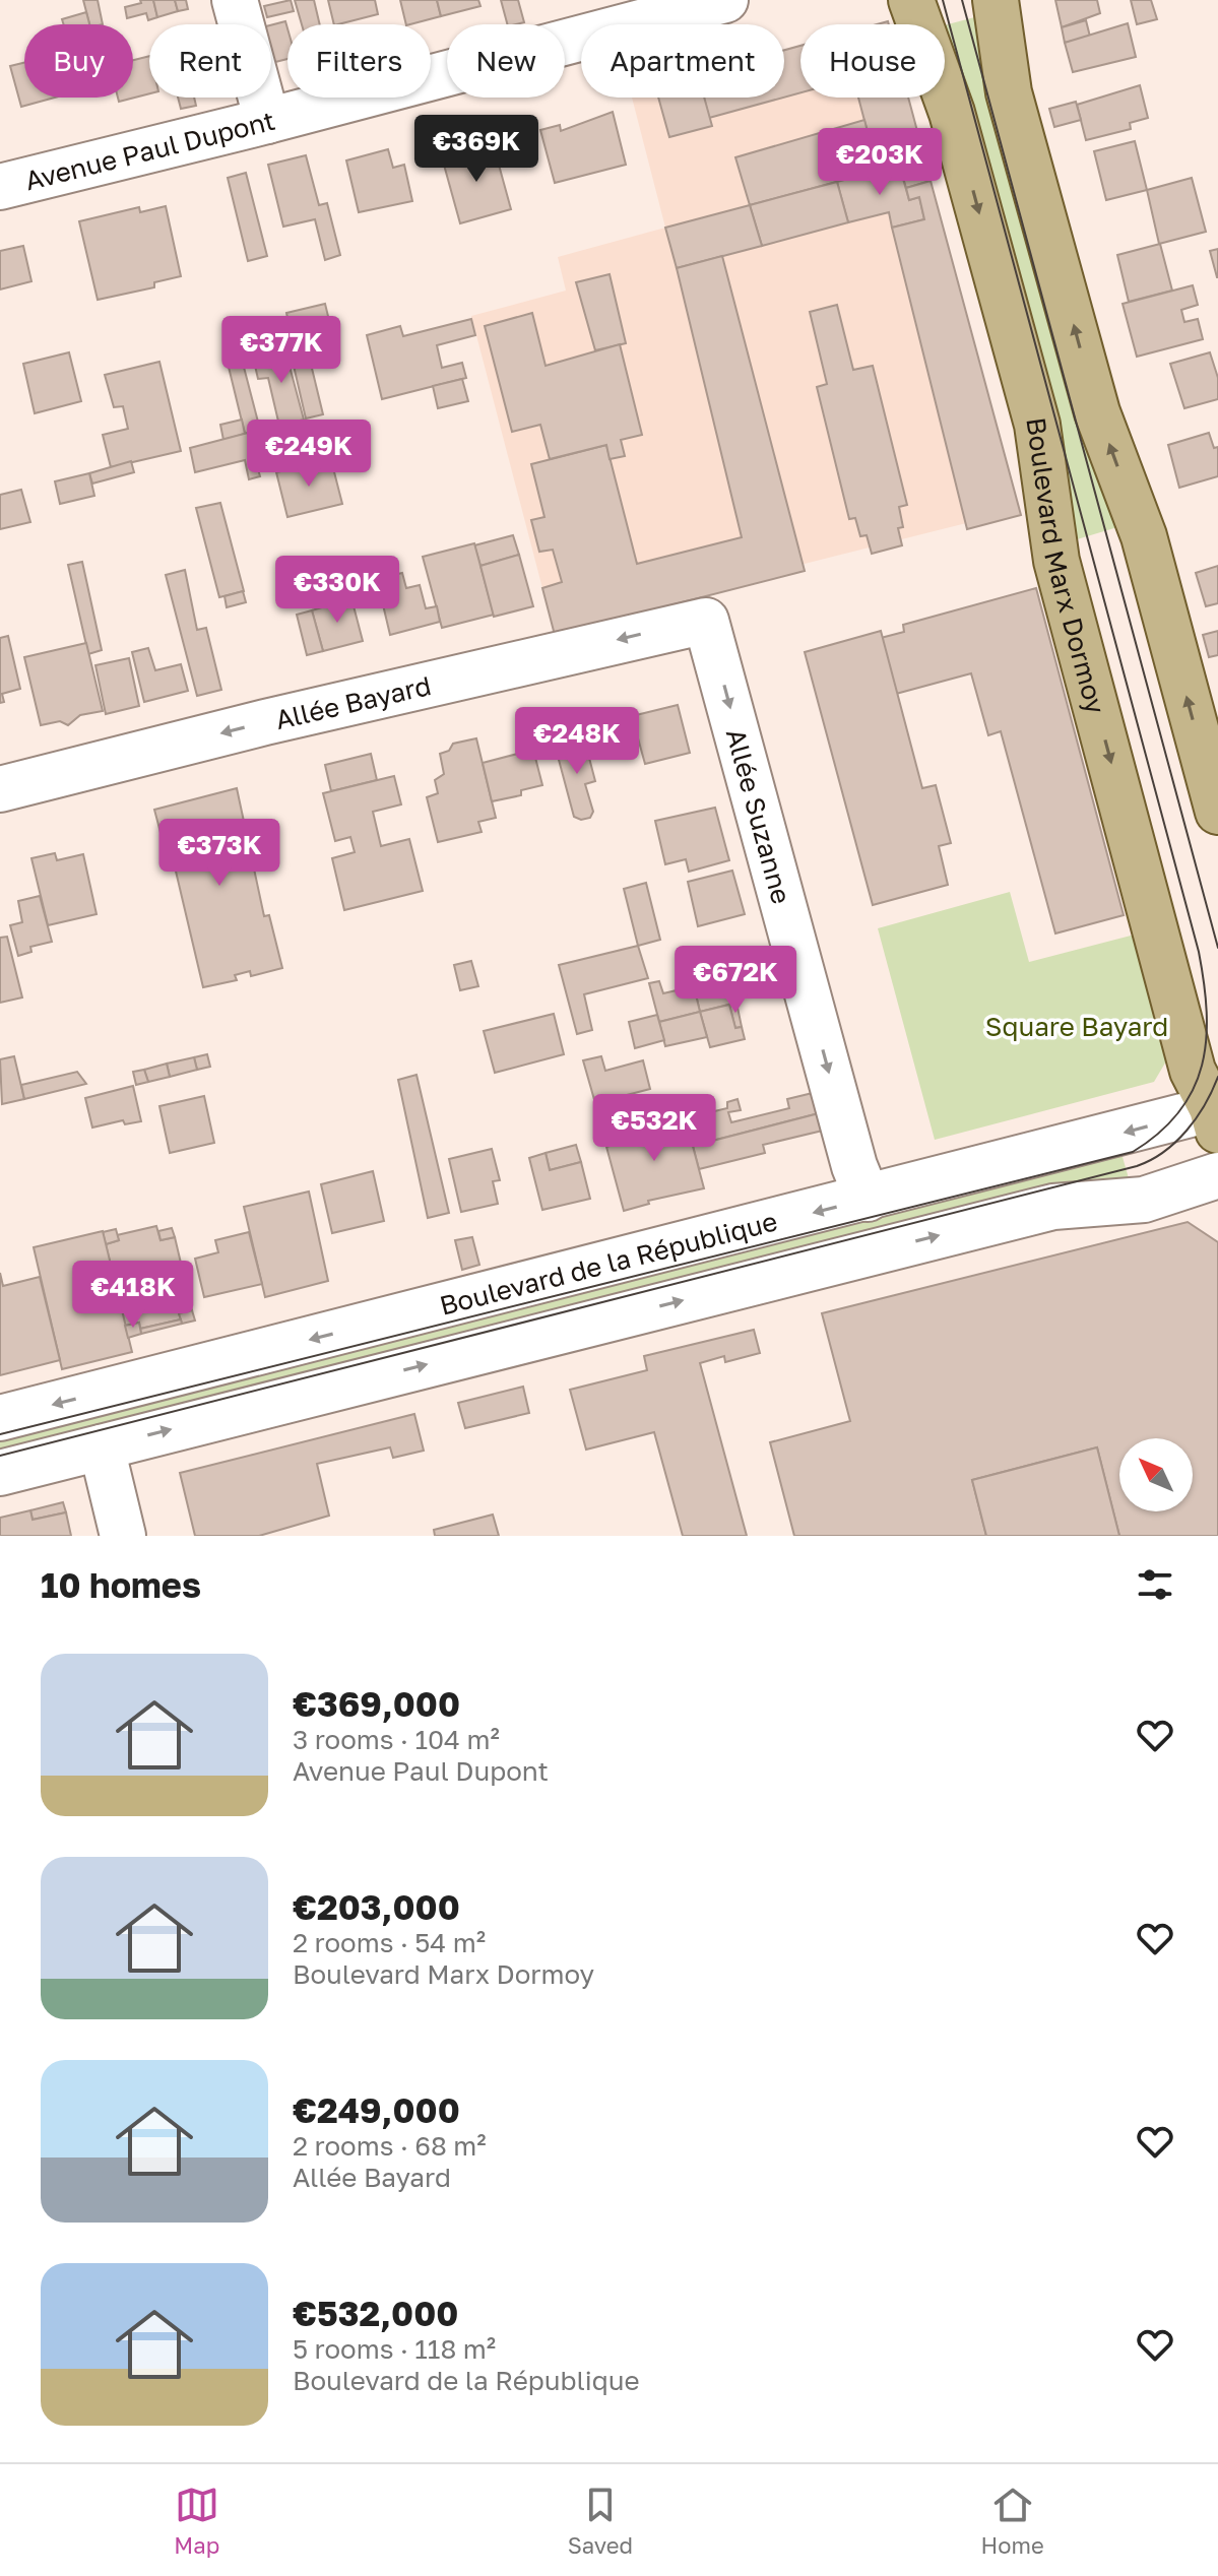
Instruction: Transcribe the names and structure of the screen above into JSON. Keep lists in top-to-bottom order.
{
  "streets": {
    "main road": ["Boulevard Marx Dormoy"],
    "street": [
      "Avenue Paul Dupont",
      "Allée Bayard",
      "Allée Suzanne",
      "Boulevard de la République"
    ]
  },
  "crossings": [
    ["Boulevard Marx Dormoy", "Boulevard de la République"],
    ["Allée Bayard", "Allée Suzanne"],
    ["Allée Suzanne", "Boulevard de la République"]
  ],
  "one_way": ["Allée Bayard", "Allée Suzanne"],
  "parks": ["Square Bayard"],
  "north": "top left",
  "page": {
    "chip": [
      "Buy",
      "Rent",
      "Filters",
      "New",
      "Apartment",
      "House"
    ],
    "price": [
      "€369K",
      "€203K",
      "€377K",
      "€249K",
      "€330K",
      "€248K",
      "€373K",
      "€672K",
      "€532K",
      "€418K"
    ],
    "heading": "10 homes",
    "list": [
      {
        "name": "€369,000",
        "note": "3 rooms · 104 m² · Avenue Paul Dupont"
      },
      {
        "name": "€203,000",
        "note": "2 rooms · 54 m² · Boulevard Marx Dormoy"
      },
      {
        "name": "€249,000",
        "note": "2 rooms · 68 m² · Allée Bayard"
      },
      {
        "name": "€532,000",
        "note": "5 rooms · 118 m² · Boulevard de la République"
      }
    ],
    "tabs": ["Map", "Saved", "Home"]
  }
}
